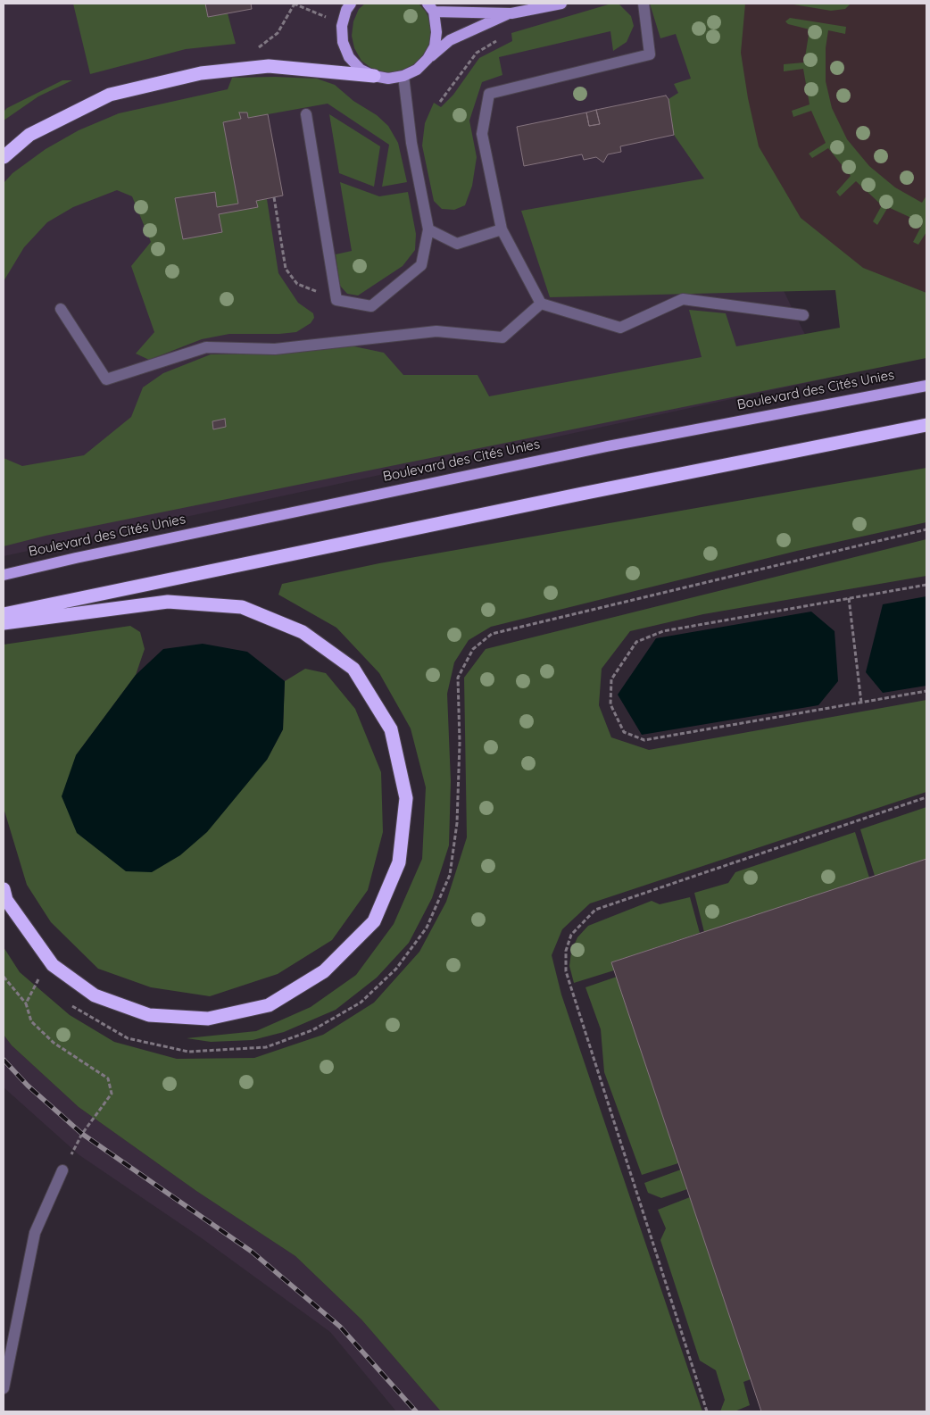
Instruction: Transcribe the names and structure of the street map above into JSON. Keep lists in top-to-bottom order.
{
  "streets": {
    "main road": ["Boulevard des Cités Unies"]
  }
}
